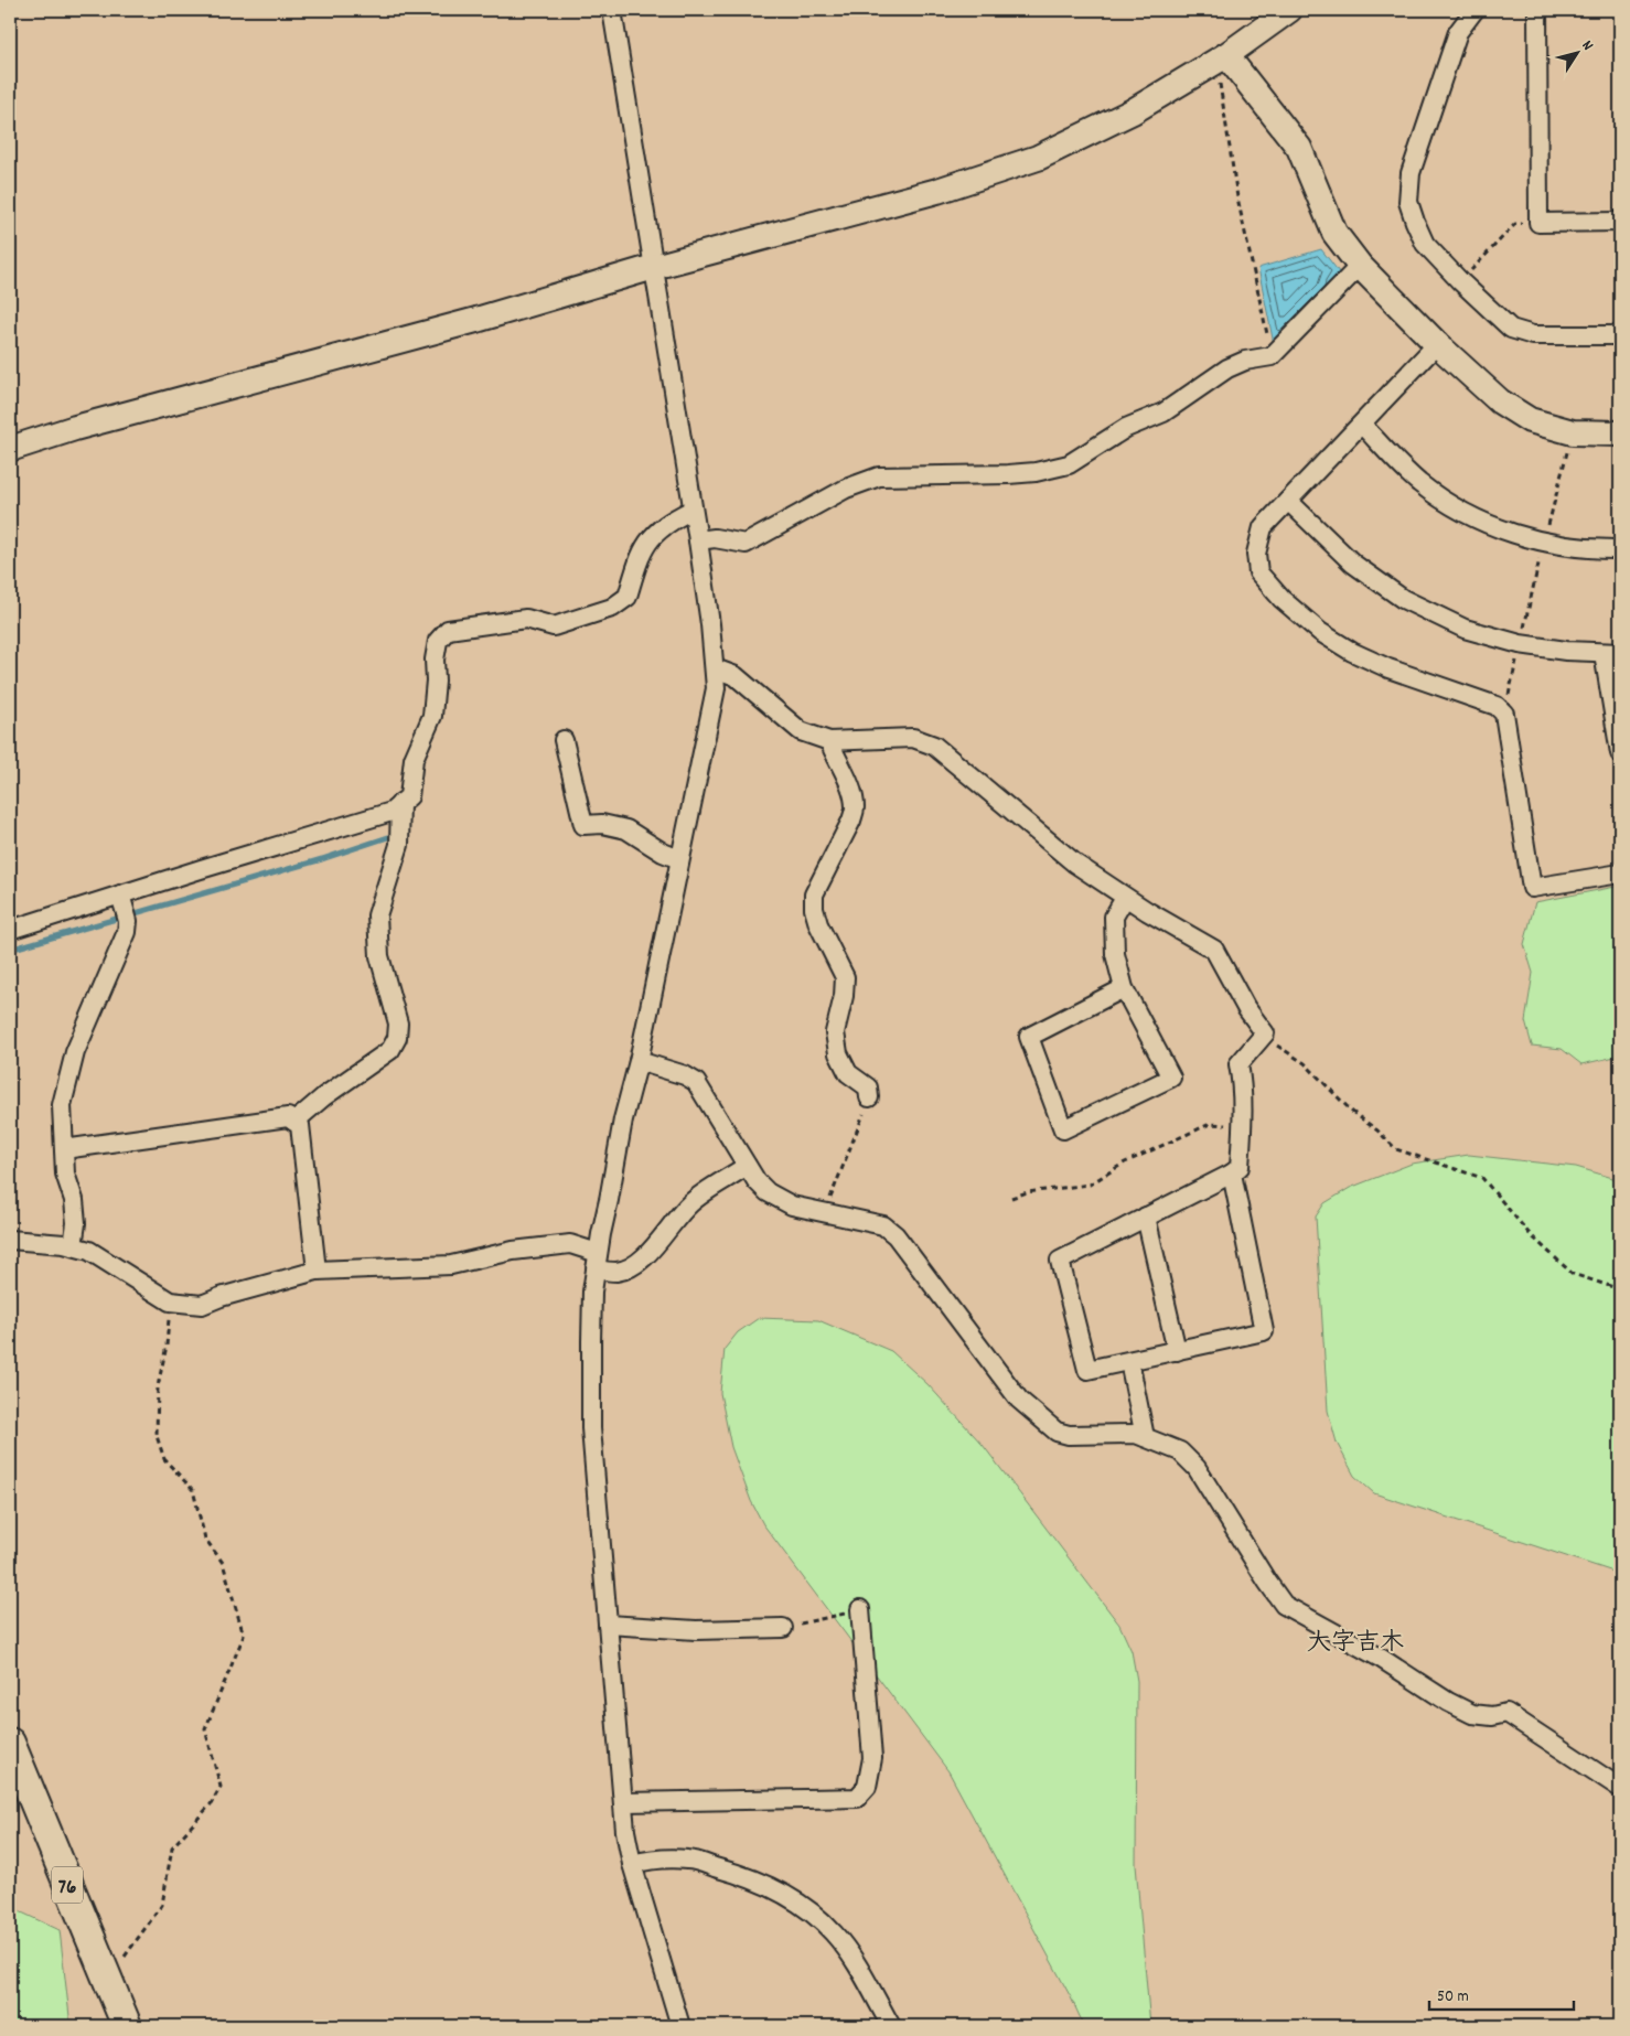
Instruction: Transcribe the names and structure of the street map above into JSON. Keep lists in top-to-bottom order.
{
  "streets": {
    "main road": ["76"]
  },
  "districts": ["大字吉木"],
  "scale_bar": "50 m",
  "north": "top right"
}
